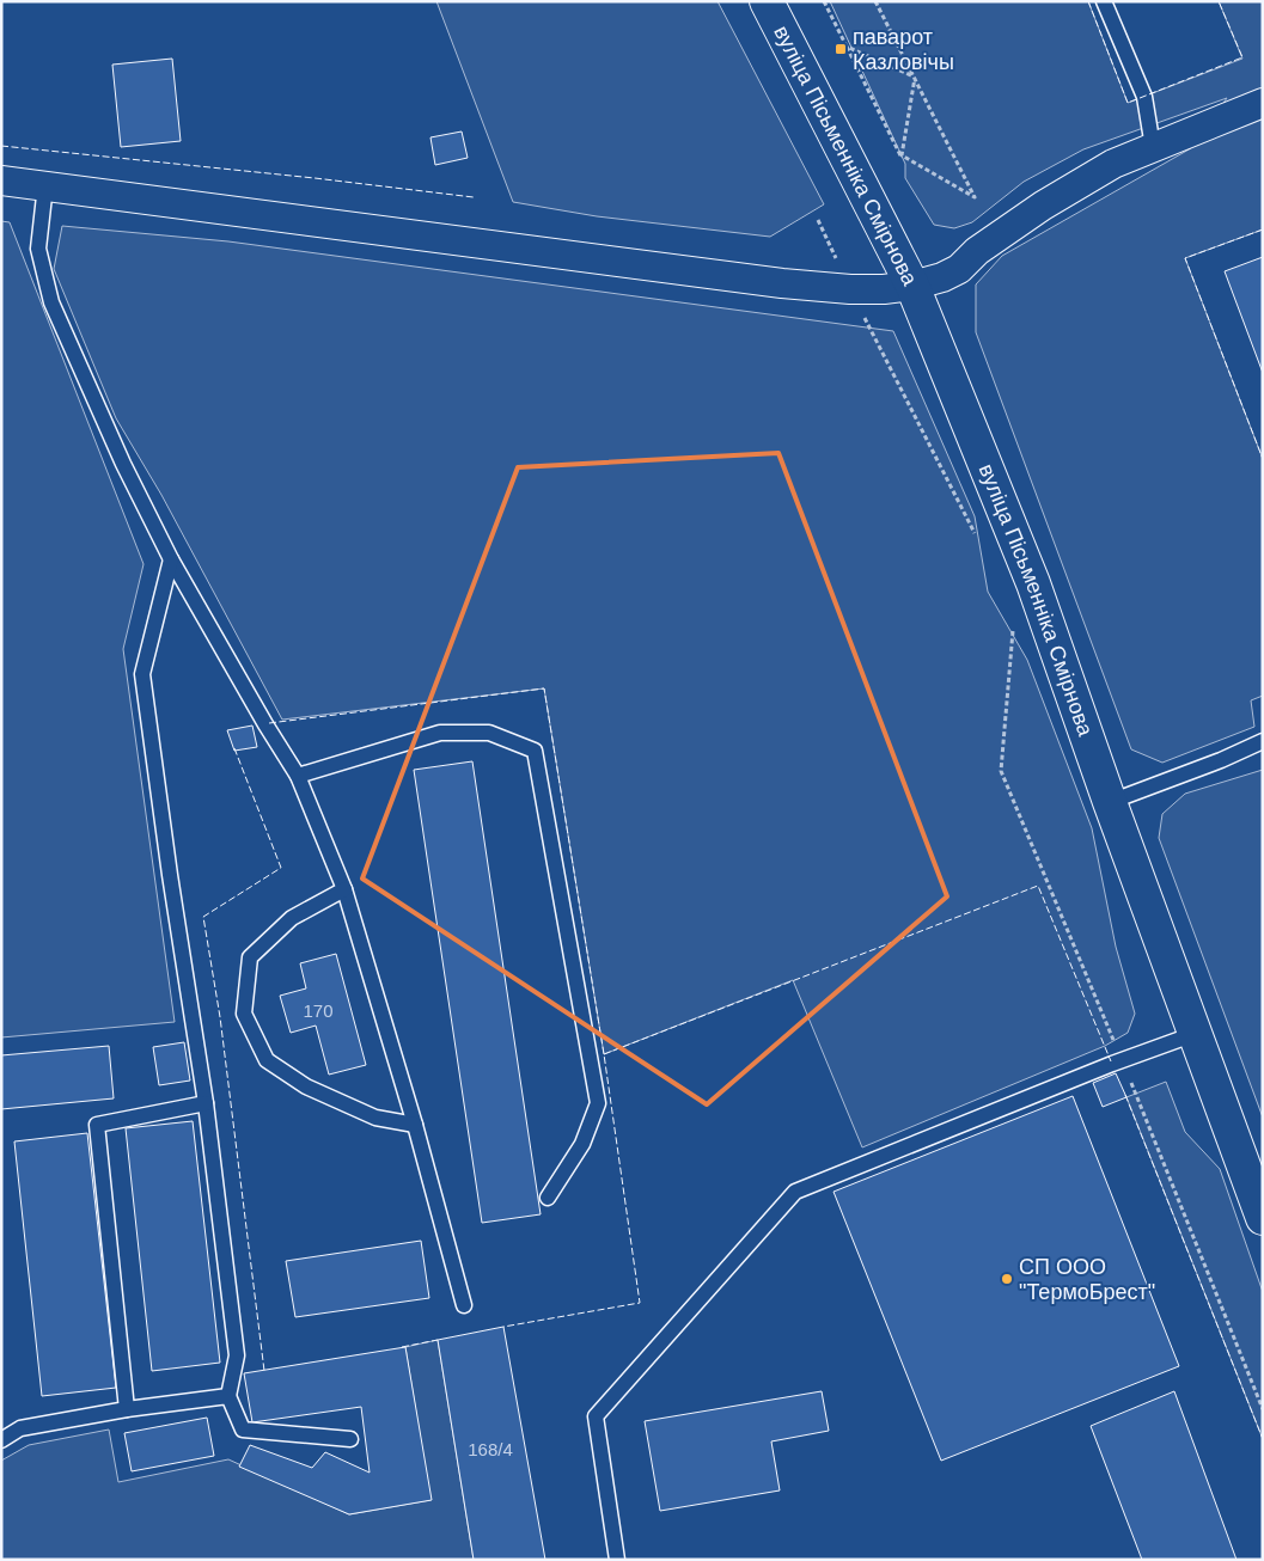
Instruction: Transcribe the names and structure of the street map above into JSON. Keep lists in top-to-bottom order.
{
  "streets": {
    "main road": ["вуліца Пісьменніка Смірнова"]
  },
  "places": {
    "transit": ["паварот Казловічы"],
    "other": ["СП ООО \"ТермоБрест\""]
  },
  "house_numbers": ["170", "168/4"]
}
